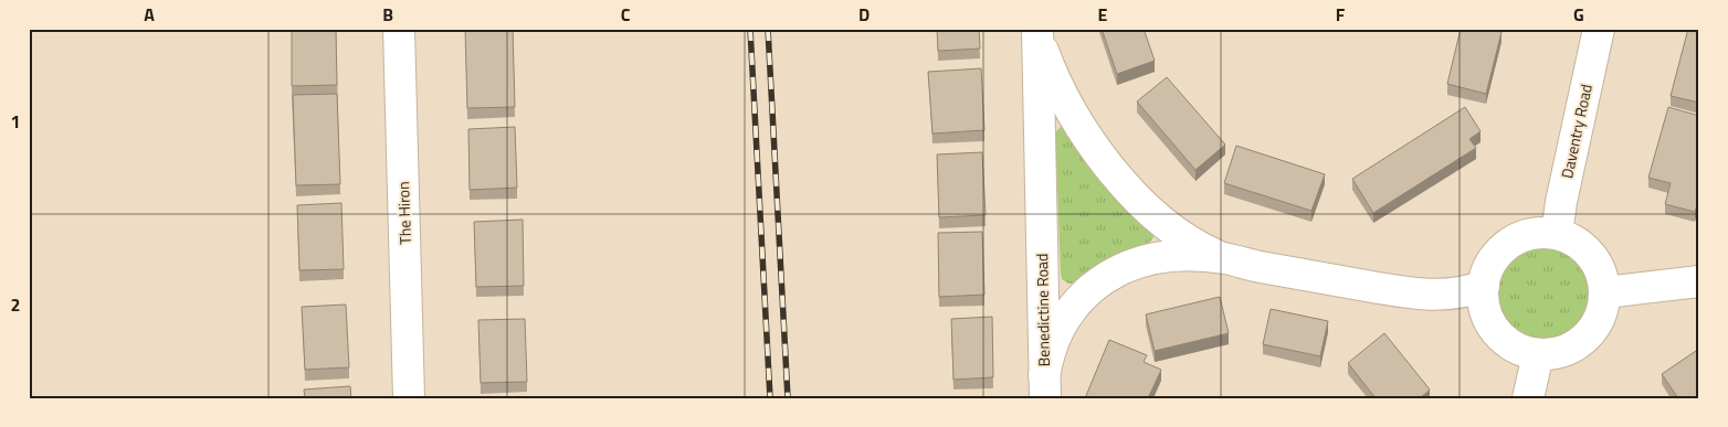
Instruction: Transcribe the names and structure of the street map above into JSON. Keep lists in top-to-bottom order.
{
  "streets": {
    "street": ["Daventry Road", "The Hiron", "Benedictine Road"]
  },
  "crossings": [
    ["Daventry Road", "Benedictine Road"]
  ],
  "grid": {
    "columns": [
      "A",
      "B",
      "C",
      "D",
      "E",
      "F",
      "G"
    ],
    "rows": ["1", "2"]
  }
}
